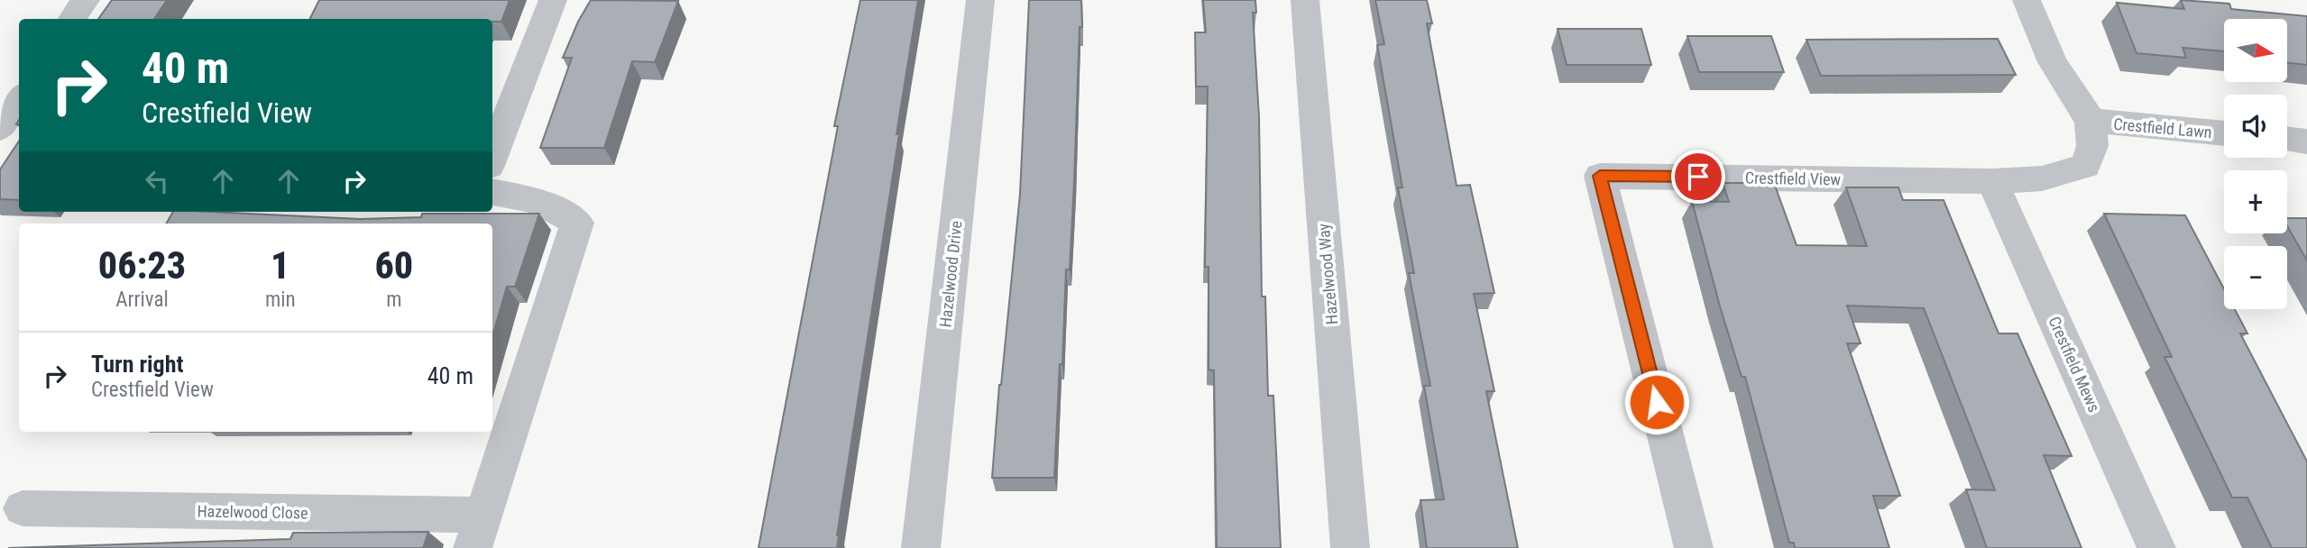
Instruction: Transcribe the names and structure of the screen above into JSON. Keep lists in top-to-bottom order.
{
  "streets": {
    "street": [
      "Crestfield Lawn",
      "Crestfield View",
      "Hazelwood Drive",
      "Hazelwood Way",
      "Crestfield Mews",
      "Hazelwood Close"
    ]
  },
  "crossings": [
    ["Crestfield View", "Crestfield Mews"]
  ],
  "north": "right",
  "page": {
    "map_buttons": ["+", "−"],
    "turn": ["40 m", "Crestfield View"],
    "eta": [
      "06:23",
      "Arrival",
      "1",
      "min",
      "60",
      "m"
    ],
    "list": [
      {
        "name": "Turn right",
        "note": "Crestfield View",
        "value": "40 m"
      }
    ]
  }
}
